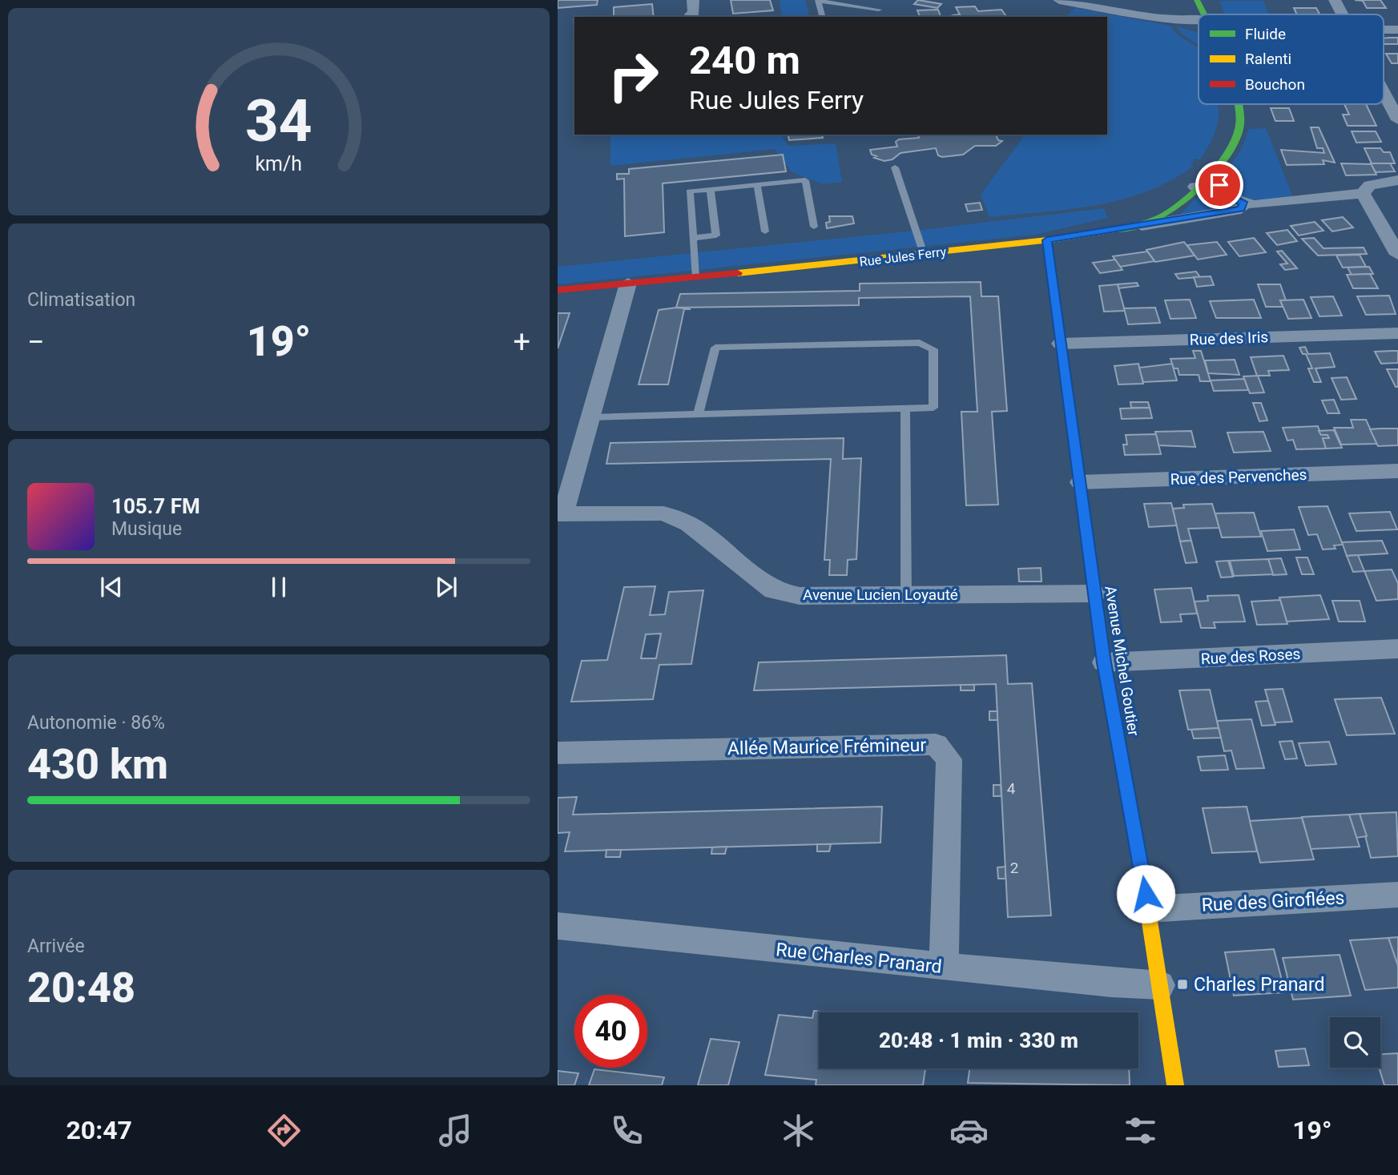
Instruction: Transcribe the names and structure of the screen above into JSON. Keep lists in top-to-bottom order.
{
  "streets": {
    "street": [
      "Rue Jules Ferry",
      "Rue des Iris",
      "Rue des Pervenches",
      "Avenue Lucien Loyauté",
      "Rue des Roses",
      "Avenue Michel Goutier",
      "Allée Maurice Frémineur",
      "Rue des Giroflées",
      "Rue Charles Pranard"
    ]
  },
  "crossings": [
    ["Rue Jules Ferry", "Avenue Michel Goutier"],
    ["Rue des Iris", "Avenue Michel Goutier"],
    ["Rue des Pervenches", "Avenue Michel Goutier"],
    ["Avenue Lucien Loyauté", "Avenue Michel Goutier"],
    ["Rue des Roses", "Avenue Michel Goutier"],
    ["Avenue Michel Goutier", "Rue des Giroflées"],
    ["Avenue Michel Goutier", "Rue Charles Pranard"],
    ["Allée Maurice Frémineur", "Rue Charles Pranard"]
  ],
  "places": {
    "transit": ["Charles Pranard"]
  },
  "house_numbers": ["4", "2"],
  "legend": ["Fluide", "Ralenti", "Bouchon"],
  "page": {
    "turn": ["240 m", "Rue Jules Ferry"],
    "tile": [
      "Climatisation",
      ["Autonomie · 86%", "430 km"],
      ["Arrivée", "20:48"]
    ],
    "heat": ["−", "19°", "+"],
    "song": ["105.7 FM", "Musique"],
    "limit": "40",
    "trip": "20:48 · 1 min · 330 m",
    "tabs": ["20:47", "19°"],
    "gauge": ["34", "km/h"]
  }
}
